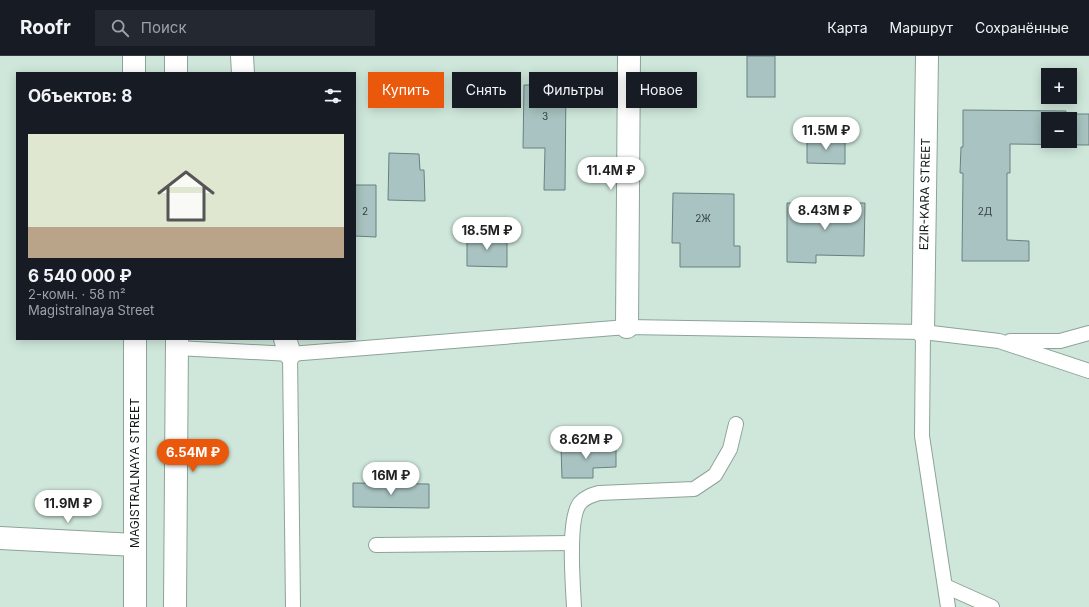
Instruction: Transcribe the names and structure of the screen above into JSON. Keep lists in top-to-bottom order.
{
  "streets": {
    "street": ["EZIR-KARA STREET", "MAGISTRALNAYA STREET"]
  },
  "house_numbers": [
    "3",
    "2",
    "2Д",
    "2Ж"
  ],
  "page": {
    "header": "Roofr",
    "search": "Поиск",
    "nav": ["Карта", "Маршрут", "Сохранённые"],
    "map_buttons": ["+", "−"],
    "chip": [
      "Купить",
      "Снять",
      "Фильтры",
      "Новое"
    ],
    "heading": "Объектов: 8",
    "price": [
      "11.5M ₽",
      "11.4M ₽",
      "8.43M ₽",
      "18.5M ₽",
      "8.62M ₽",
      "6.54M ₽",
      "16M ₽",
      "11.9M ₽"
    ],
    "list": [
      {
        "name": "6 540 000 ₽",
        "note": "2-комн. · 58 m² · Magistralnaya Street"
      }
    ]
  }
}
